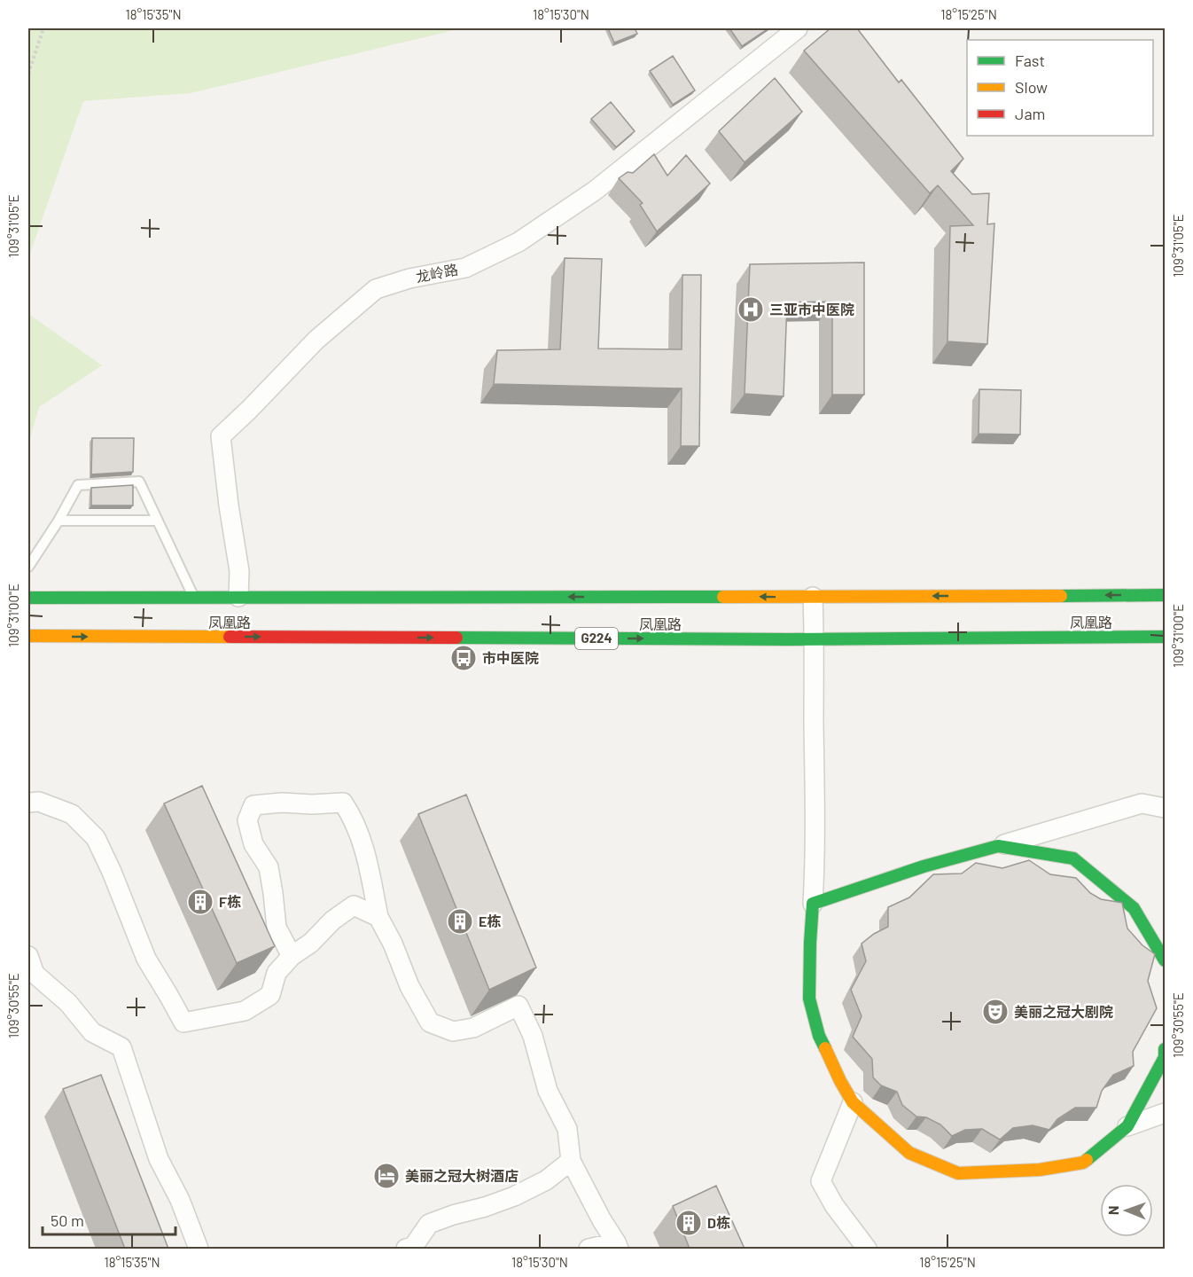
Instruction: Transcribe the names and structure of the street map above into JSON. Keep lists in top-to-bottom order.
{
  "streets": {
    "main road": ["凤凰路", "G224"],
    "street": ["龙岭路"]
  },
  "crossings": [
    ["龙岭路", "凤凰路"]
  ],
  "places": {
    "hospital": ["三亚市中医院"],
    "bus stop": ["市中医院"],
    "building": ["F栋", "E栋", "D栋"],
    "theatre": ["美丽之冠大剧院"],
    "hotel": ["美丽之冠大树酒店"]
  },
  "legend": ["Fast", "Slow", "Jam"],
  "scale_bar": "50 m",
  "north": "left",
  "coordinates": [
    "18°15'35\"N",
    "18°15'30\"N",
    "18°15'25\"N",
    "109°31'05\"E",
    "109°31'00\"E",
    "109°30'55\"E"
  ]
}
